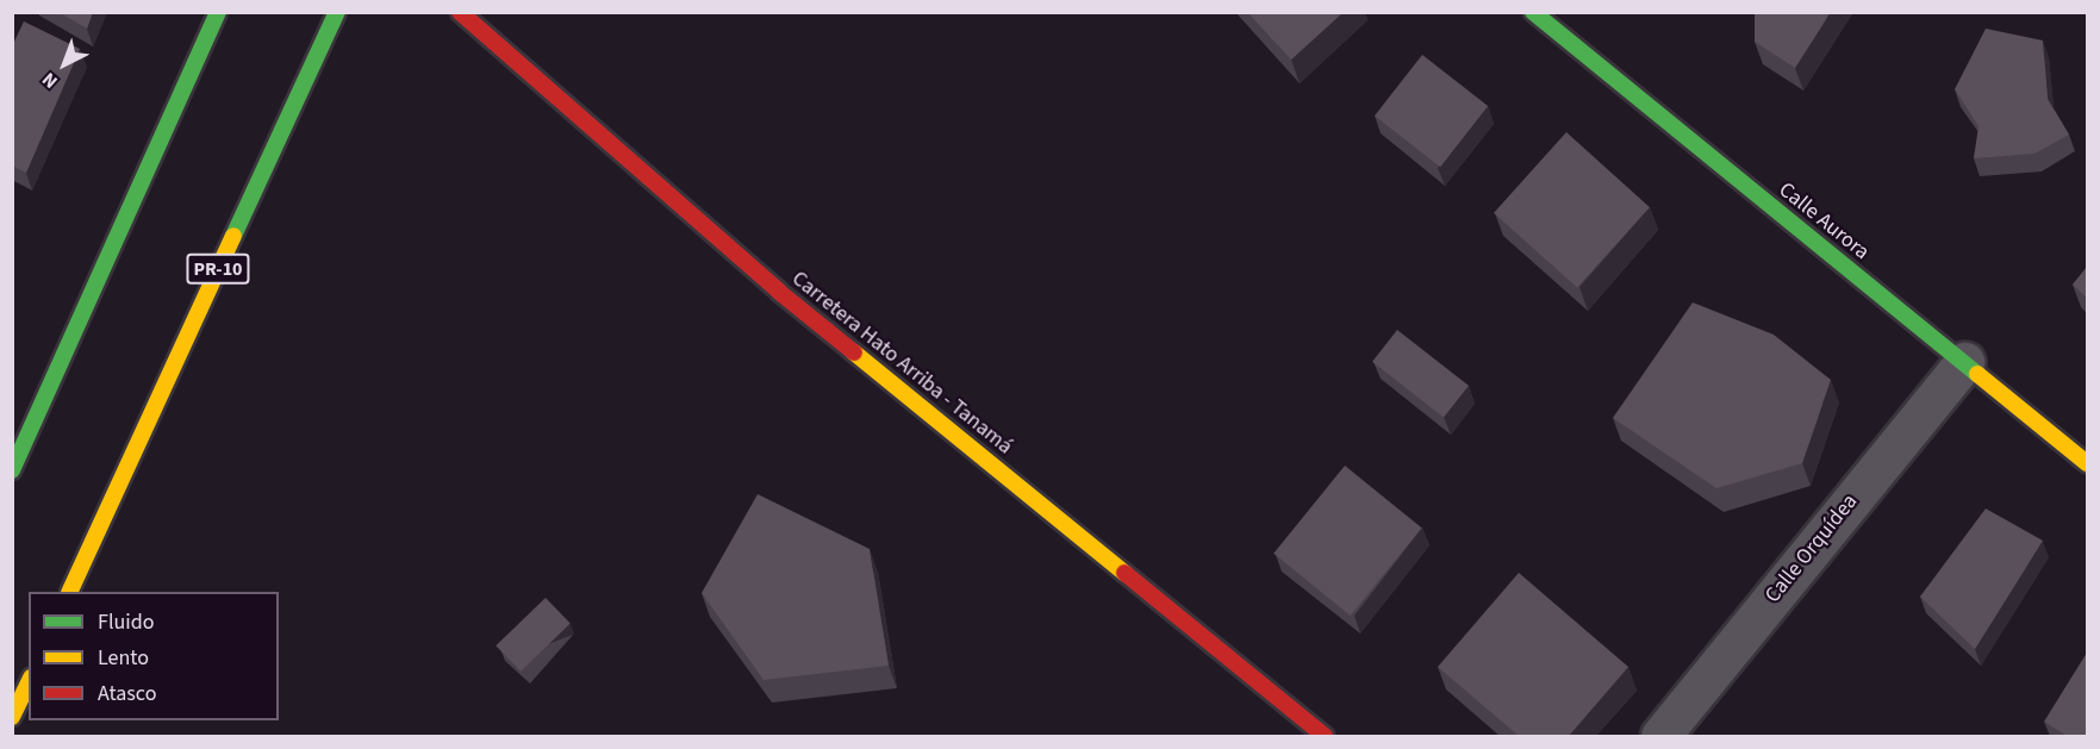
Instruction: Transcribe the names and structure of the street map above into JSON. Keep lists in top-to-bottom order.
{
  "streets": {
    "main road": ["Calle Aurora", "PR-10", "Carretera Hato Arriba - Tanamá"],
    "street": ["Calle Orquídea"]
  },
  "crossings": [
    ["Calle Aurora", "Calle Orquídea"]
  ],
  "legend": ["Fluido", "Lento", "Atasco"],
  "north": "bottom left"
}
